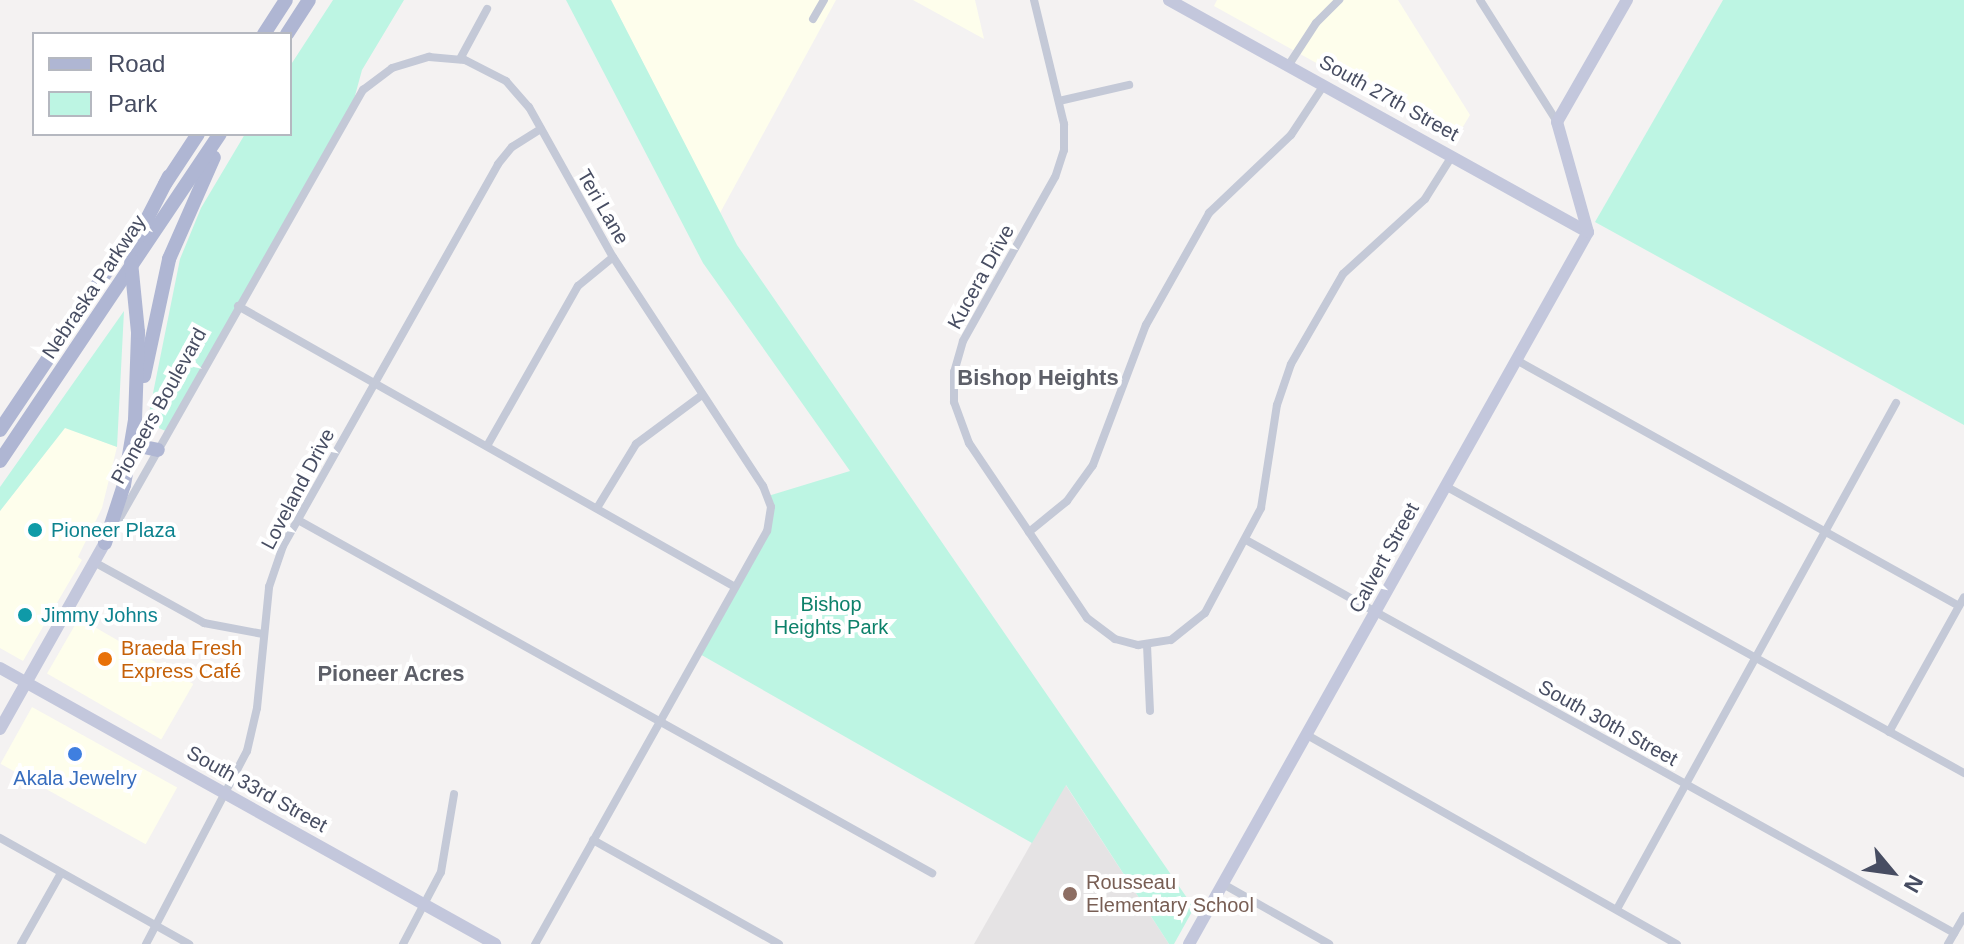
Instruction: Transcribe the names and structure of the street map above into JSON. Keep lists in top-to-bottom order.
{
  "streets": {
    "main road": [
      "South 27th Street",
      "Nebraska Parkway",
      "Pioneers Boulevard",
      "Calvert Street",
      "South 33rd Street"
    ],
    "street": [
      "Teri Lane",
      "Kucera Drive",
      "Loveland Drive",
      "South 30th Street"
    ]
  },
  "crossings": [
    ["South 27th Street", "Calvert Street"],
    ["Teri Lane", "Pioneers Boulevard"],
    ["Teri Lane", "Loveland Drive"],
    ["Pioneers Boulevard", "South 33rd Street"],
    ["Loveland Drive", "South 33rd Street"],
    ["Calvert Street", "South 30th Street"]
  ],
  "districts": ["Bishop Heights", "Pioneer Acres"],
  "parks": ["Bishop Heights Park"],
  "places": [
    "Pioneer Plaza",
    "Jimmy Johns",
    "Braeda Fresh Express Café",
    "Akala Jewelry",
    "Rousseau Elementary School"
  ],
  "legend": ["Road", "Park"],
  "north": "bottom right"
}
